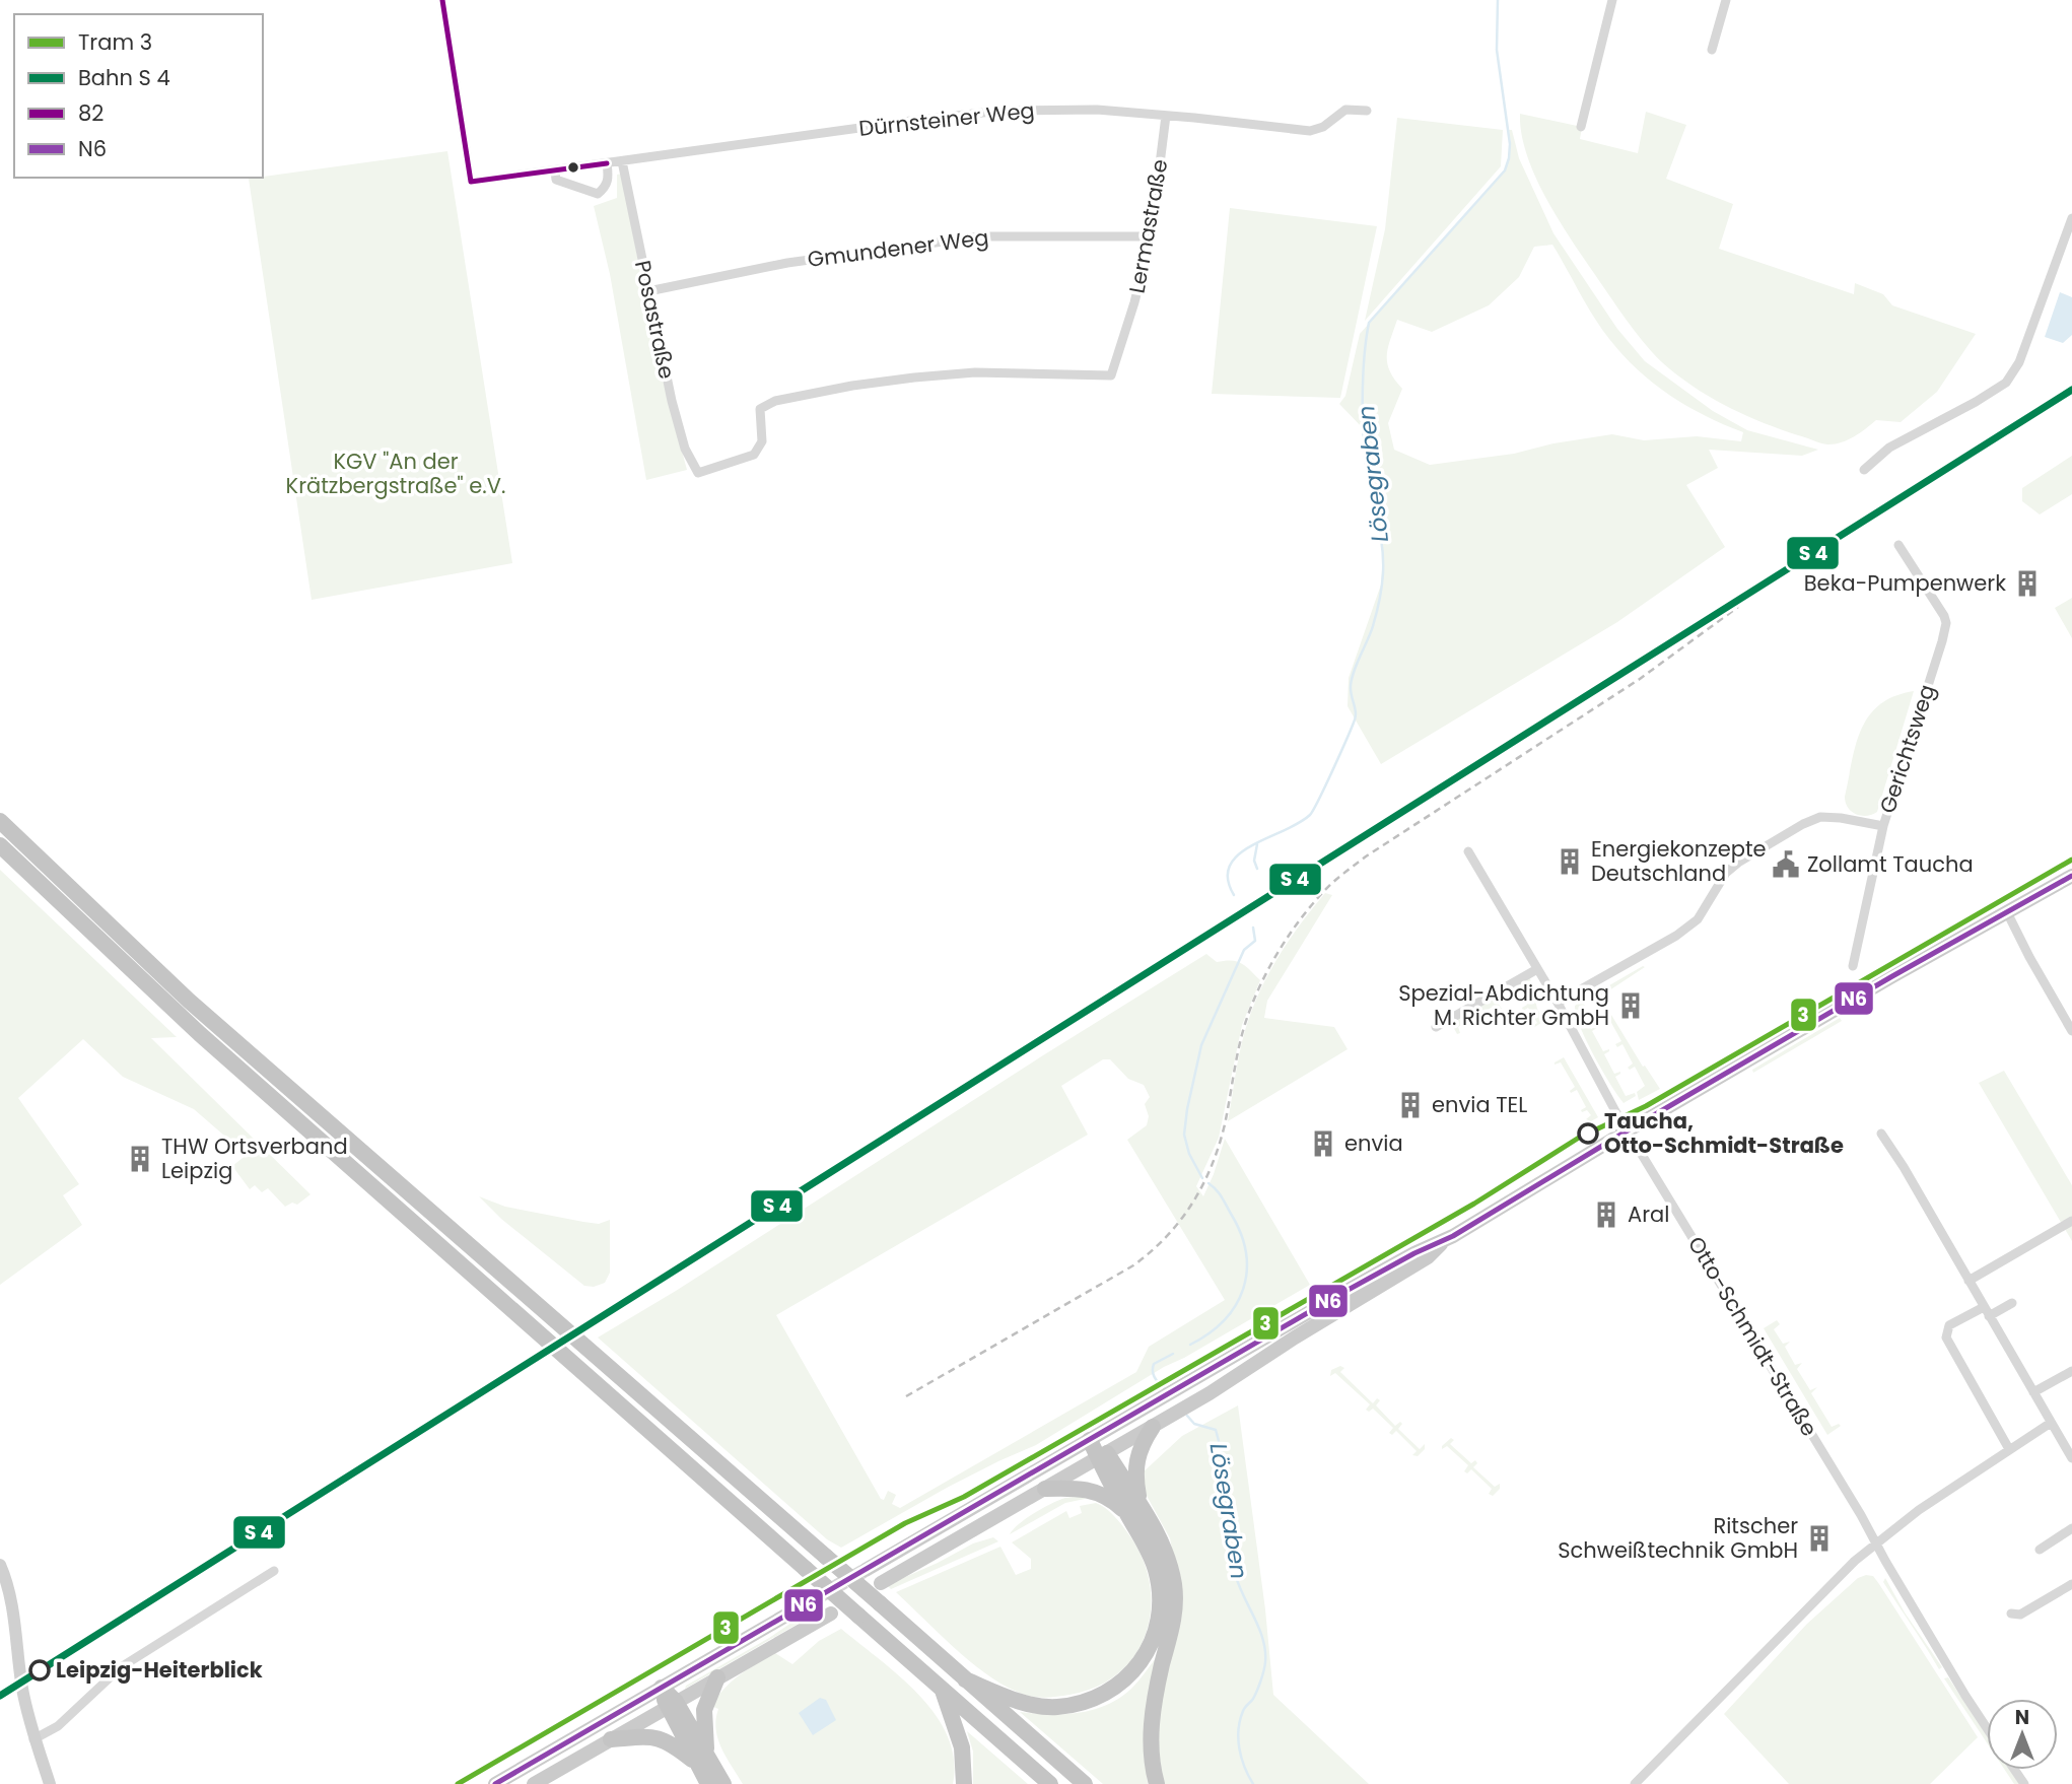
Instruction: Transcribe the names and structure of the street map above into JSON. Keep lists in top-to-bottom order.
{
  "streets": {
    "street": [
      "Dürnsteiner Weg",
      "Lermastraße",
      "Gmundener Weg",
      "Posastraße",
      "Gerichtsweg",
      "Otto-Schmidt-Straße"
    ]
  },
  "crossings": [
    ["Dürnsteiner Weg", "Lermastraße"],
    ["Dürnsteiner Weg", "Posastraße"],
    ["Lermastraße", "Gmundener Weg"],
    ["Lermastraße", "Posastraße"],
    ["Gmundener Weg", "Posastraße"]
  ],
  "water": ["Lösegraben"],
  "parks": ["KGV \"An der Krätzbergstraße\" e.V."],
  "places": {
    "building": [
      "Beka-Pumpenwerk",
      "Energiekonzepte Deutschland",
      "Spezial-Abdichtung M. Richter GmbH",
      "envia TEL",
      "envia",
      "THW Ortsverband Leipzig",
      "Aral",
      "Ritscher Schweißtechnik GmbH"
    ],
    "public building": ["Zollamt Taucha"],
    "other": ["Taucha, Otto-Schmidt-Straße", "Leipzig-Heiterblick"]
  },
  "lines": ["transit line 82", "tram line 3", "transit line N6"],
  "legend": [
    "Tram 3",
    "Bahn S 4",
    "82",
    "N6"
  ],
  "north": "top"
}
